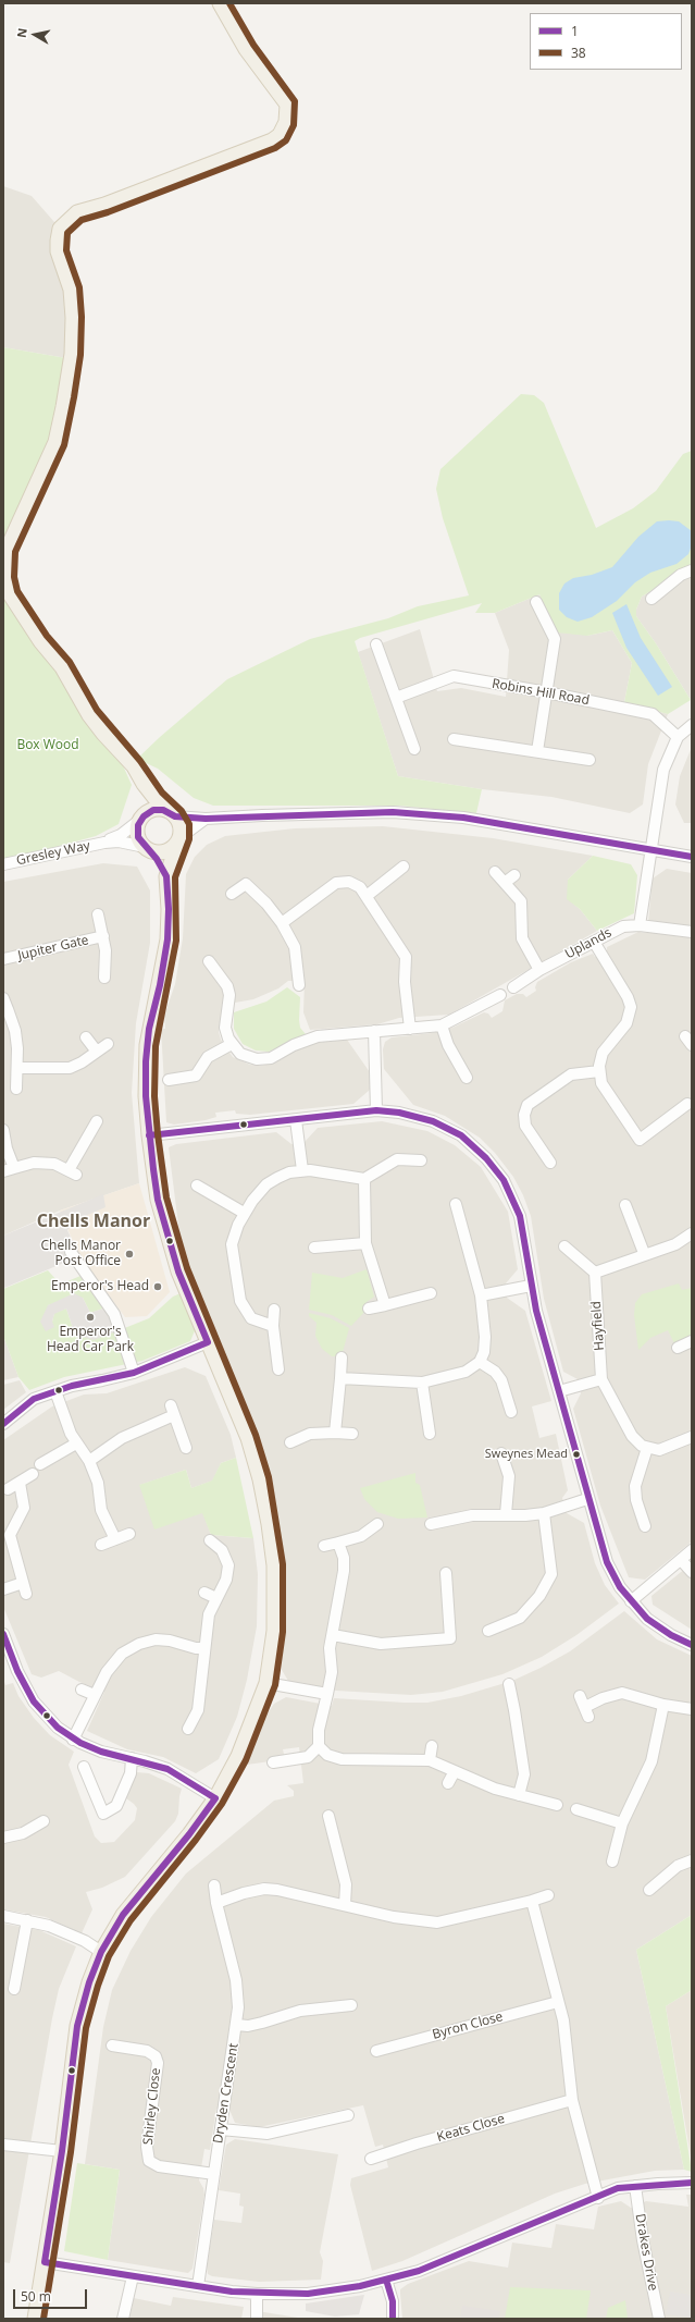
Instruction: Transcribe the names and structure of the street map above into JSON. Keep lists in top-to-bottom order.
{
  "streets": {
    "street": [
      "Robins Hill Road",
      "Gresley Way",
      "Uplands",
      "Jupiter Gate",
      "Hayfield",
      "Byron Close",
      "Dryden Crescent",
      "Shirley Close",
      "Keats Close",
      "Drakes Drive"
    ]
  },
  "crossings": [
    ["Dryden Crescent", "Shirley Close"]
  ],
  "districts": ["Chells Manor"],
  "parks": ["Box Wood"],
  "places": [
    "Chells Manor Post Office",
    "Emperor's Head",
    "Emperor's Head Car Park",
    "Sweynes Mead"
  ],
  "lines": ["transit line 38", "transit line 1"],
  "legend": ["1", "38"],
  "scale_bar": "50 m",
  "north": "left"
}
